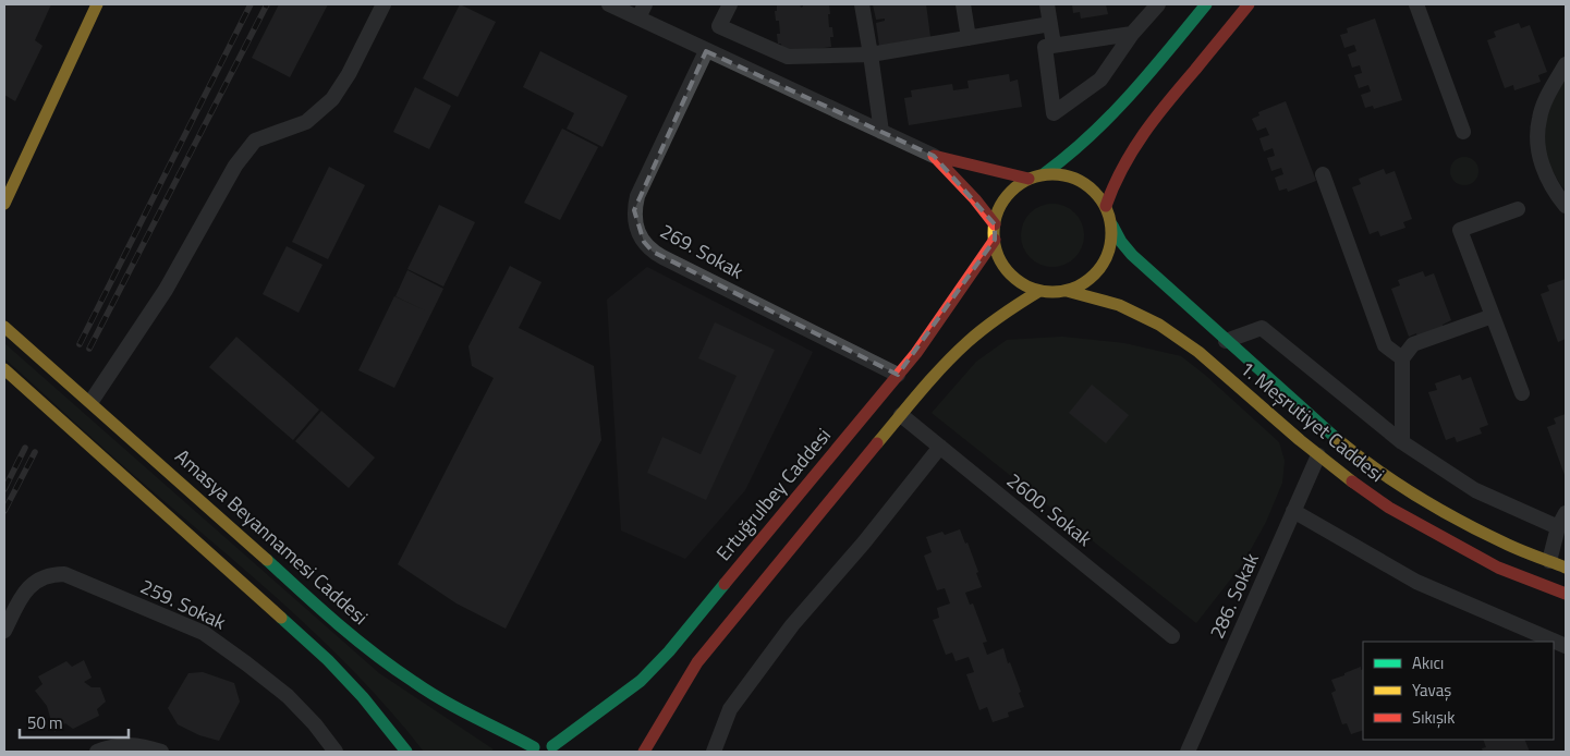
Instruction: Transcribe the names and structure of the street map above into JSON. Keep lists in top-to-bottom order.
{
  "streets": {
    "main road": ["1. Meşrutiyet Caddesi", "Ertuğrulbey Caddesi", "Amasya Beyannamesi Caddesi"],
    "street": [
      "269. Sokak",
      "2600. Sokak",
      "286. Sokak",
      "259. Sokak"
    ]
  },
  "crossings": [
    ["269. Sokak", "Ertuğrulbey Caddesi"],
    ["1. Meşrutiyet Caddesi", "Ertuğrulbey Caddesi"],
    ["1. Meşrutiyet Caddesi", "286. Sokak"]
  ],
  "legend": ["Akıcı", "Yavaş", "Sıkışık"],
  "scale_bar": "50 m"
}
